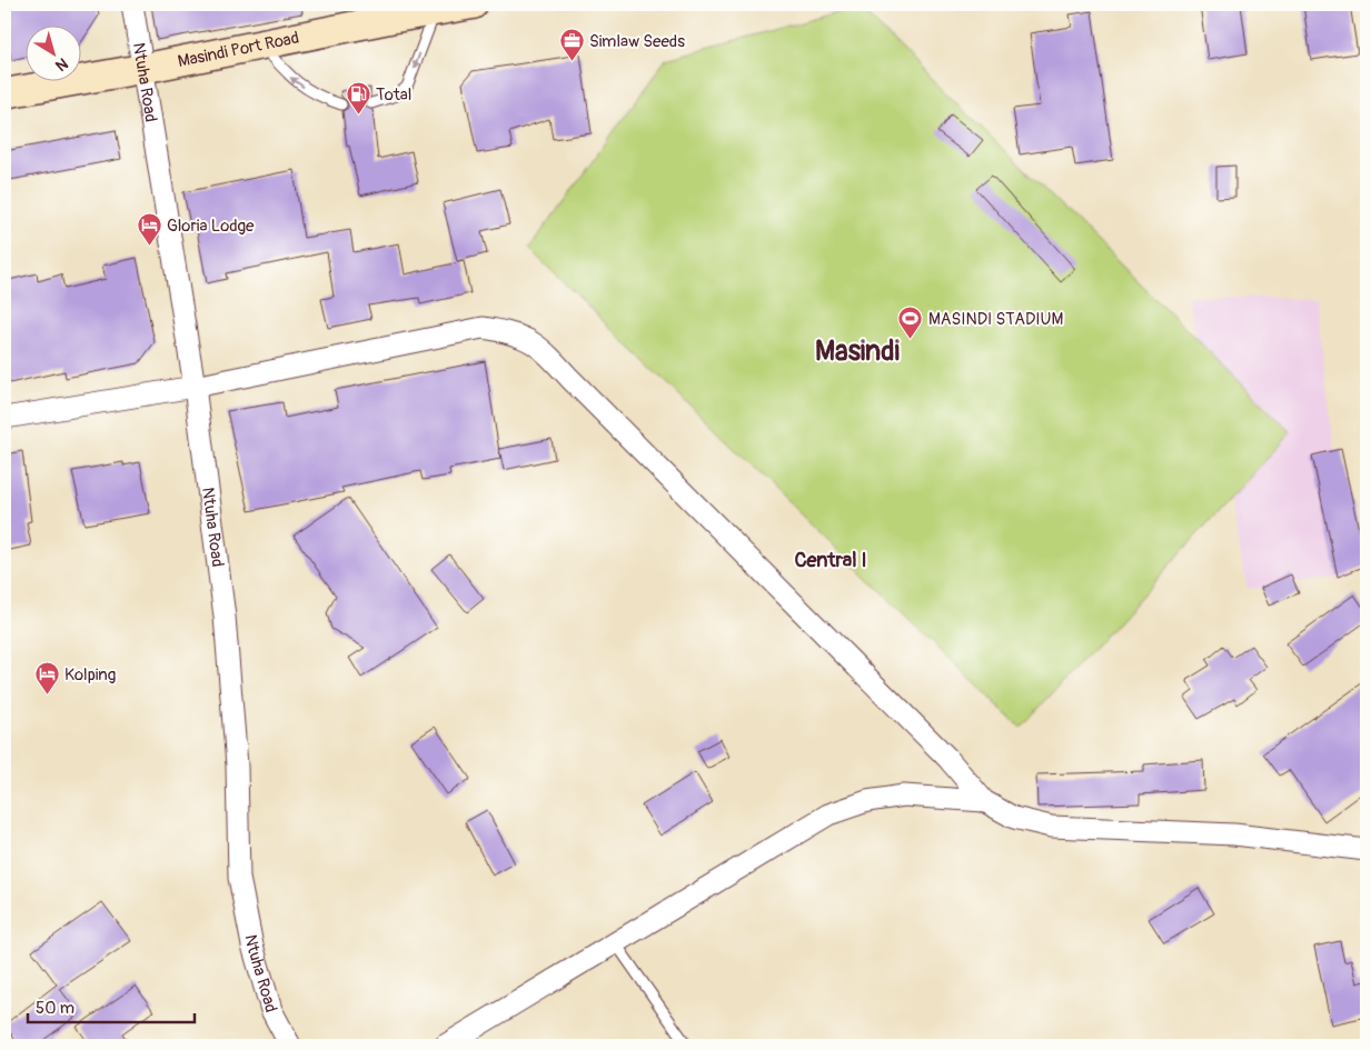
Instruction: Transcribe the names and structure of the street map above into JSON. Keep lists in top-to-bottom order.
{
  "streets": {
    "main road": ["Masindi Port Road"],
    "street": ["Ntuha Road"]
  },
  "crossings": [
    ["Masindi Port Road", "Ntuha Road"]
  ],
  "districts": ["Masindi", "Central I"],
  "places": {
    "office": ["Simlaw Seeds"],
    "fuel station": ["Total"],
    "hotel": ["Gloria Lodge", "Kolping"],
    "sports": ["MASINDI STADIUM"]
  },
  "scale_bar": "50 m",
  "north": "bottom right"
}
